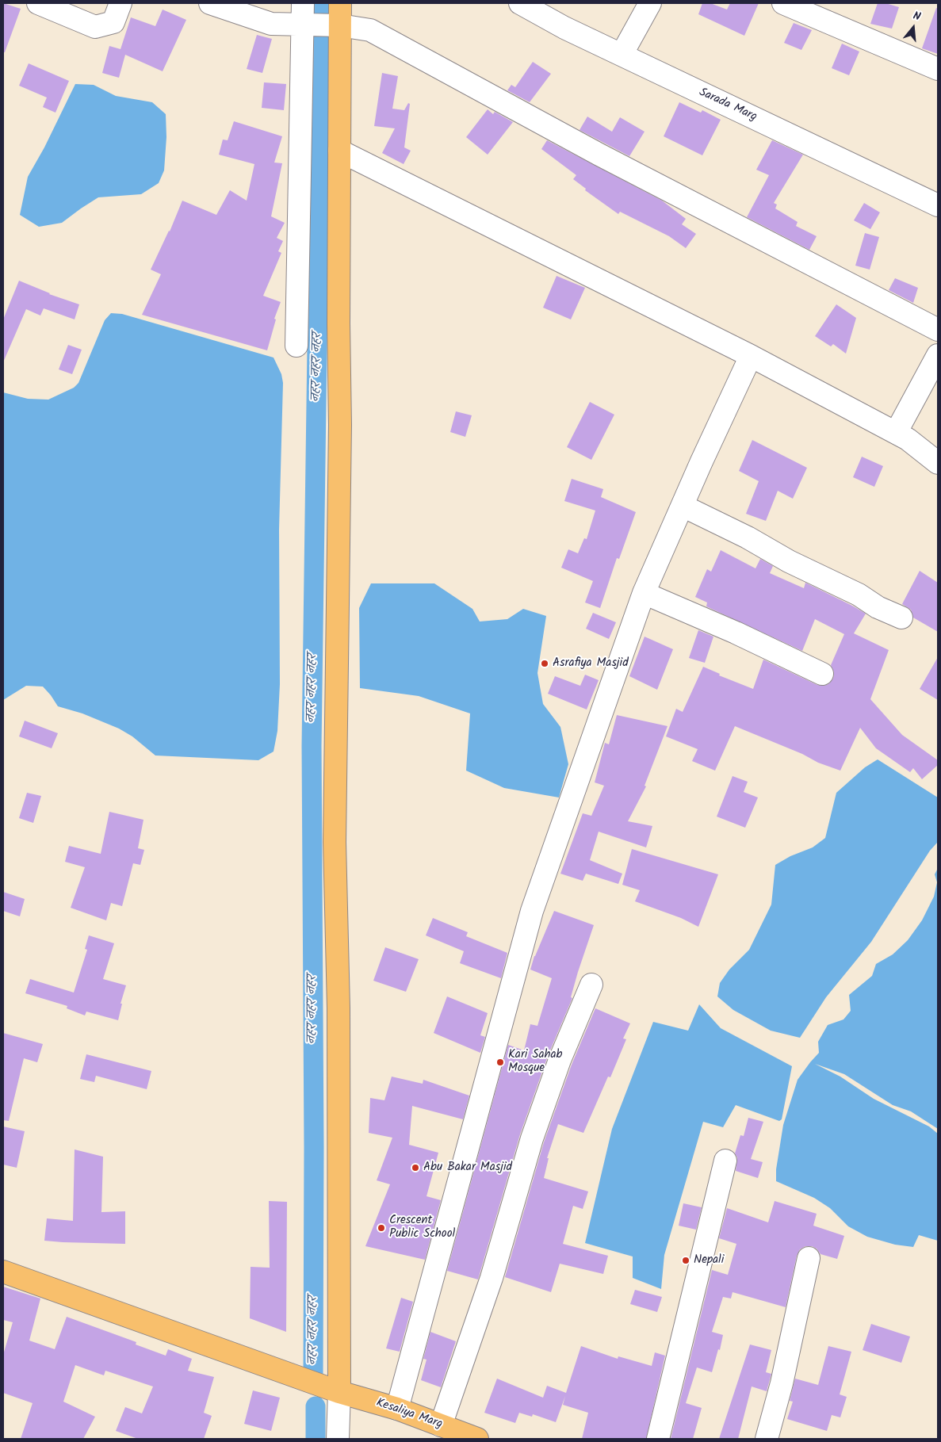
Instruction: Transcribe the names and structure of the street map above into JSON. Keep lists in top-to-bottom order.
{
  "streets": {
    "main road": ["Kesaliya Marg"],
    "street": ["Sarada Marg"]
  },
  "water": ["नहर नहर नहर"],
  "places": [
    "Asrafiya Masjid",
    "Kari Sahab Mosque",
    "Abu Bakar Masjid",
    "Crescent Public School",
    "Nepali"
  ],
  "north": "top"
}
